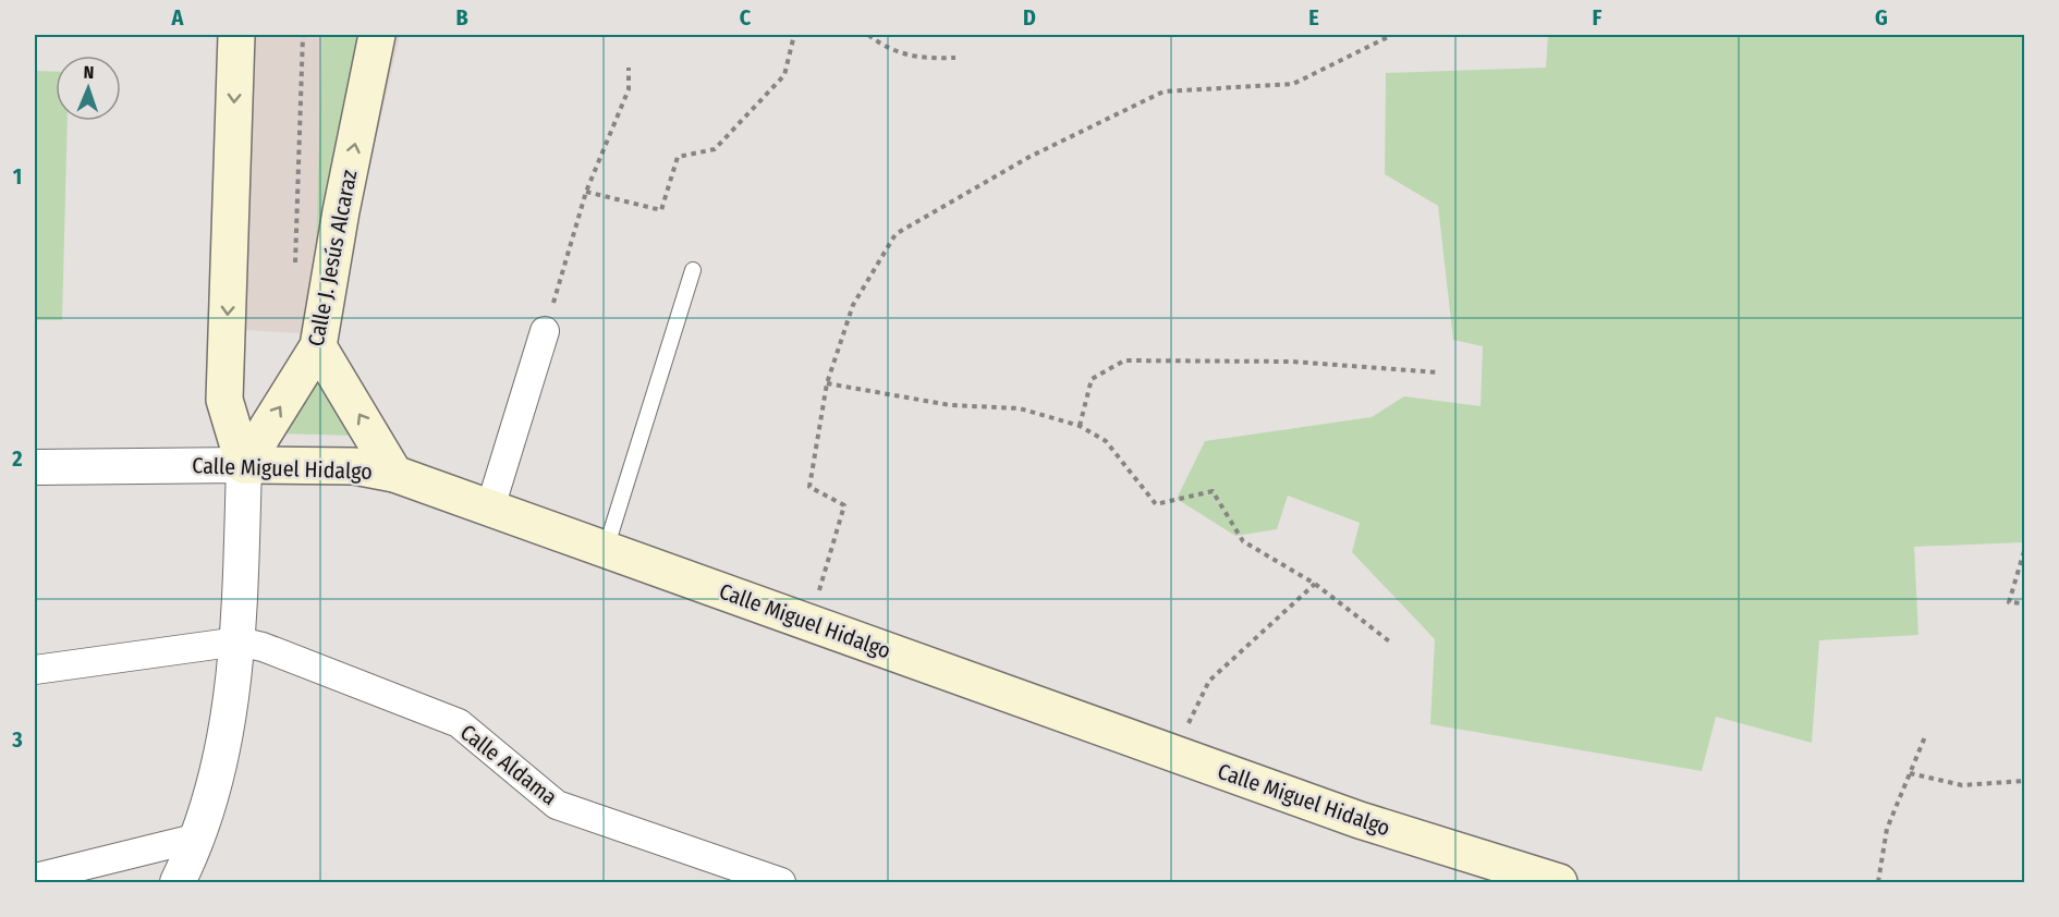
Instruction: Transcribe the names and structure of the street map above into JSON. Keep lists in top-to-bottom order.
{
  "streets": {
    "main road": ["Calle J. Jesús Alcaraz", "Calle Miguel Hidalgo"],
    "street": ["Calle Aldama"]
  },
  "crossings": [
    ["Calle J. Jesús Alcaraz", "Calle Miguel Hidalgo"],
    ["Calle J. Jesús Alcaraz", "Calle Aldama"]
  ],
  "north": "top",
  "grid": {
    "columns": [
      "A",
      "B",
      "C",
      "D",
      "E",
      "F",
      "G"
    ],
    "rows": ["1", "2", "3"]
  }
}
